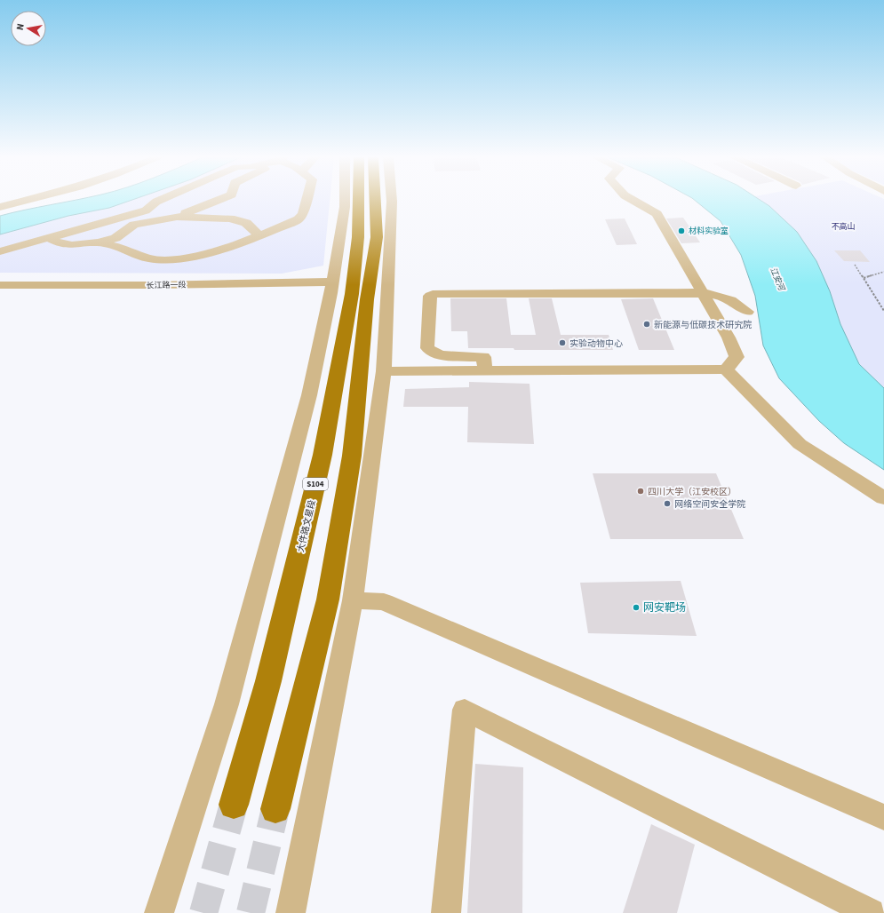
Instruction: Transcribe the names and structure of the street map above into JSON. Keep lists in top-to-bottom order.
{
  "streets": {
    "main road": ["S104", "大件路文星段"],
    "street": ["长江路一段"]
  },
  "water": ["江安河"],
  "parks": ["不高山"],
  "places": [
    "材料实验室",
    "新能源与低碳技术研究院",
    "实验动物中心",
    "四川大学（江安校区）",
    "网络空间安全学院",
    "网安靶场"
  ],
  "north": "left"
}
